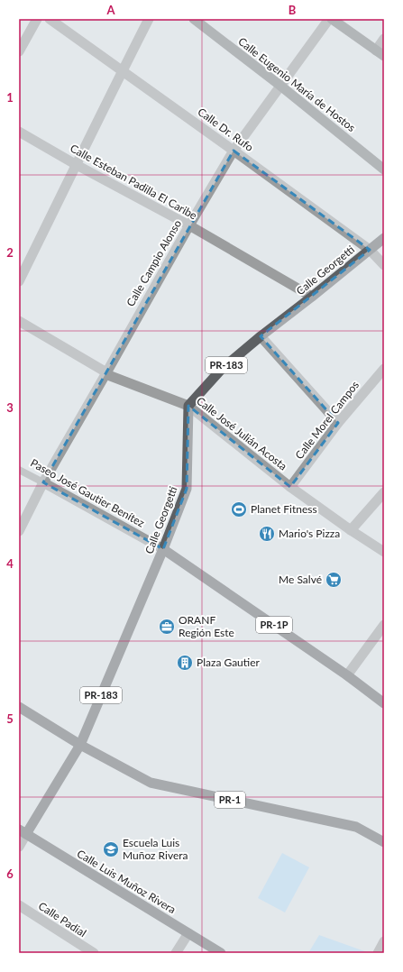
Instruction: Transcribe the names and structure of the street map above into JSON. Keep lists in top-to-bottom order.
{
  "streets": {
    "main road": [
      "Calle Eugenio María de Hostos",
      "Calle Georgetti",
      "PR-183",
      "PR-1P",
      "PR-1",
      "Calle Luis Muñoz Rivera"
    ],
    "street": [
      "Calle Dr. Rufo",
      "Calle Esteban Padilla El Caribe",
      "Calle Campio Alonso",
      "Calle Morel Campos",
      "Calle José Julián Acosta",
      "Paseo José Gautier Benítez",
      "Calle Padial"
    ]
  },
  "crossings": [
    ["Calle Eugenio María de Hostos", "Calle Campio Alonso"],
    ["Calle Dr. Rufo", "Calle Campio Alonso"],
    ["Calle Dr. Rufo", "Calle Georgetti"],
    ["Calle Esteban Padilla El Caribe", "Calle Campio Alonso"],
    ["Calle Esteban Padilla El Caribe", "Calle Georgetti"],
    ["Calle Campio Alonso", "Calle José Julián Acosta"],
    ["Calle Campio Alonso", "Paseo José Gautier Benítez"],
    ["Calle Georgetti", "Calle José Julián Acosta"],
    ["Calle Georgetti", "Paseo José Gautier Benítez"],
    ["Calle Georgetti", "PR-1P"],
    ["Calle Georgetti", "PR-1"],
    ["Calle Georgetti", "Calle Luis Muñoz Rivera"],
    ["Calle Morel Campos", "Calle José Julián Acosta"],
    ["Paseo José Gautier Benítez", "PR-1P"]
  ],
  "places": {
    "sports": ["Planet Fitness"],
    "restaurant": ["Mario's Pizza"],
    "supermarket": ["Me Salvé"],
    "office": ["ORANF Región Este"],
    "building": ["Plaza Gautier"],
    "school or university": ["Escuela Luis Muñoz Rivera"]
  },
  "grid": {
    "columns": ["A", "B"],
    "rows": [
      "1",
      "2",
      "3",
      "4",
      "5",
      "6"
    ]
  }
}
